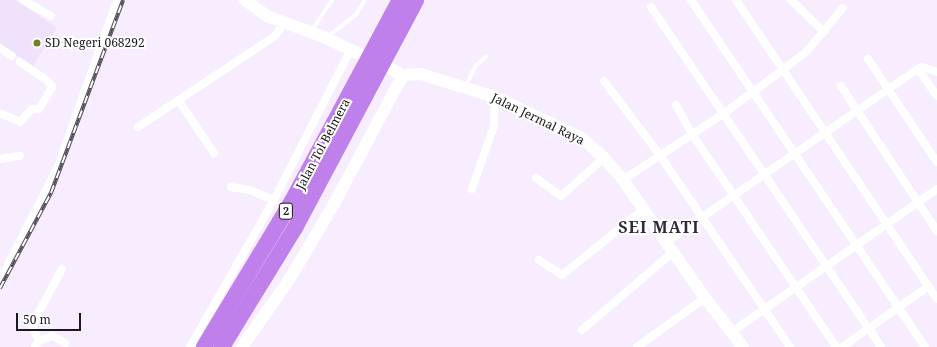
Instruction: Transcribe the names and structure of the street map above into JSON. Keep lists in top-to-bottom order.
{
  "streets": {
    "highway": ["Jalan Tol Belmera", "2"],
    "street": ["Jalan Jermal Raya"]
  },
  "districts": ["SEI MATI"],
  "places": ["SD Negeri 068292"],
  "scale_bar": "50 m"
}
